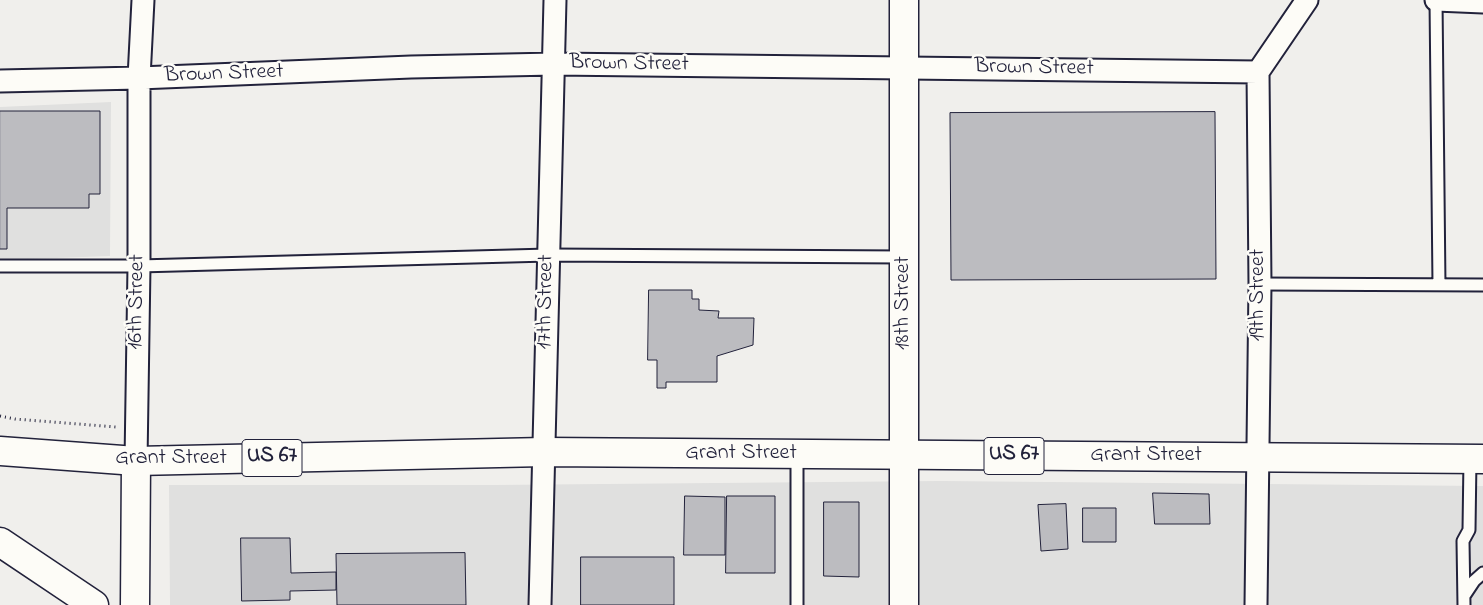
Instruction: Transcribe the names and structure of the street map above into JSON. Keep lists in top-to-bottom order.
{
  "streets": {
    "main road": [
      "16th Street",
      "18th Street",
      "Grant Street",
      "US 67"
    ],
    "street": ["Brown Street", "19th Street", "17th Street"]
  },
  "crossings": [
    ["Brown Street", "19th Street"],
    ["Brown Street", "16th Street"],
    ["Brown Street", "17th Street"],
    ["Brown Street", "18th Street"],
    ["19th Street", "Grant Street"],
    ["16th Street", "Grant Street"],
    ["17th Street", "Grant Street"],
    ["18th Street", "Grant Street"]
  ]
}
